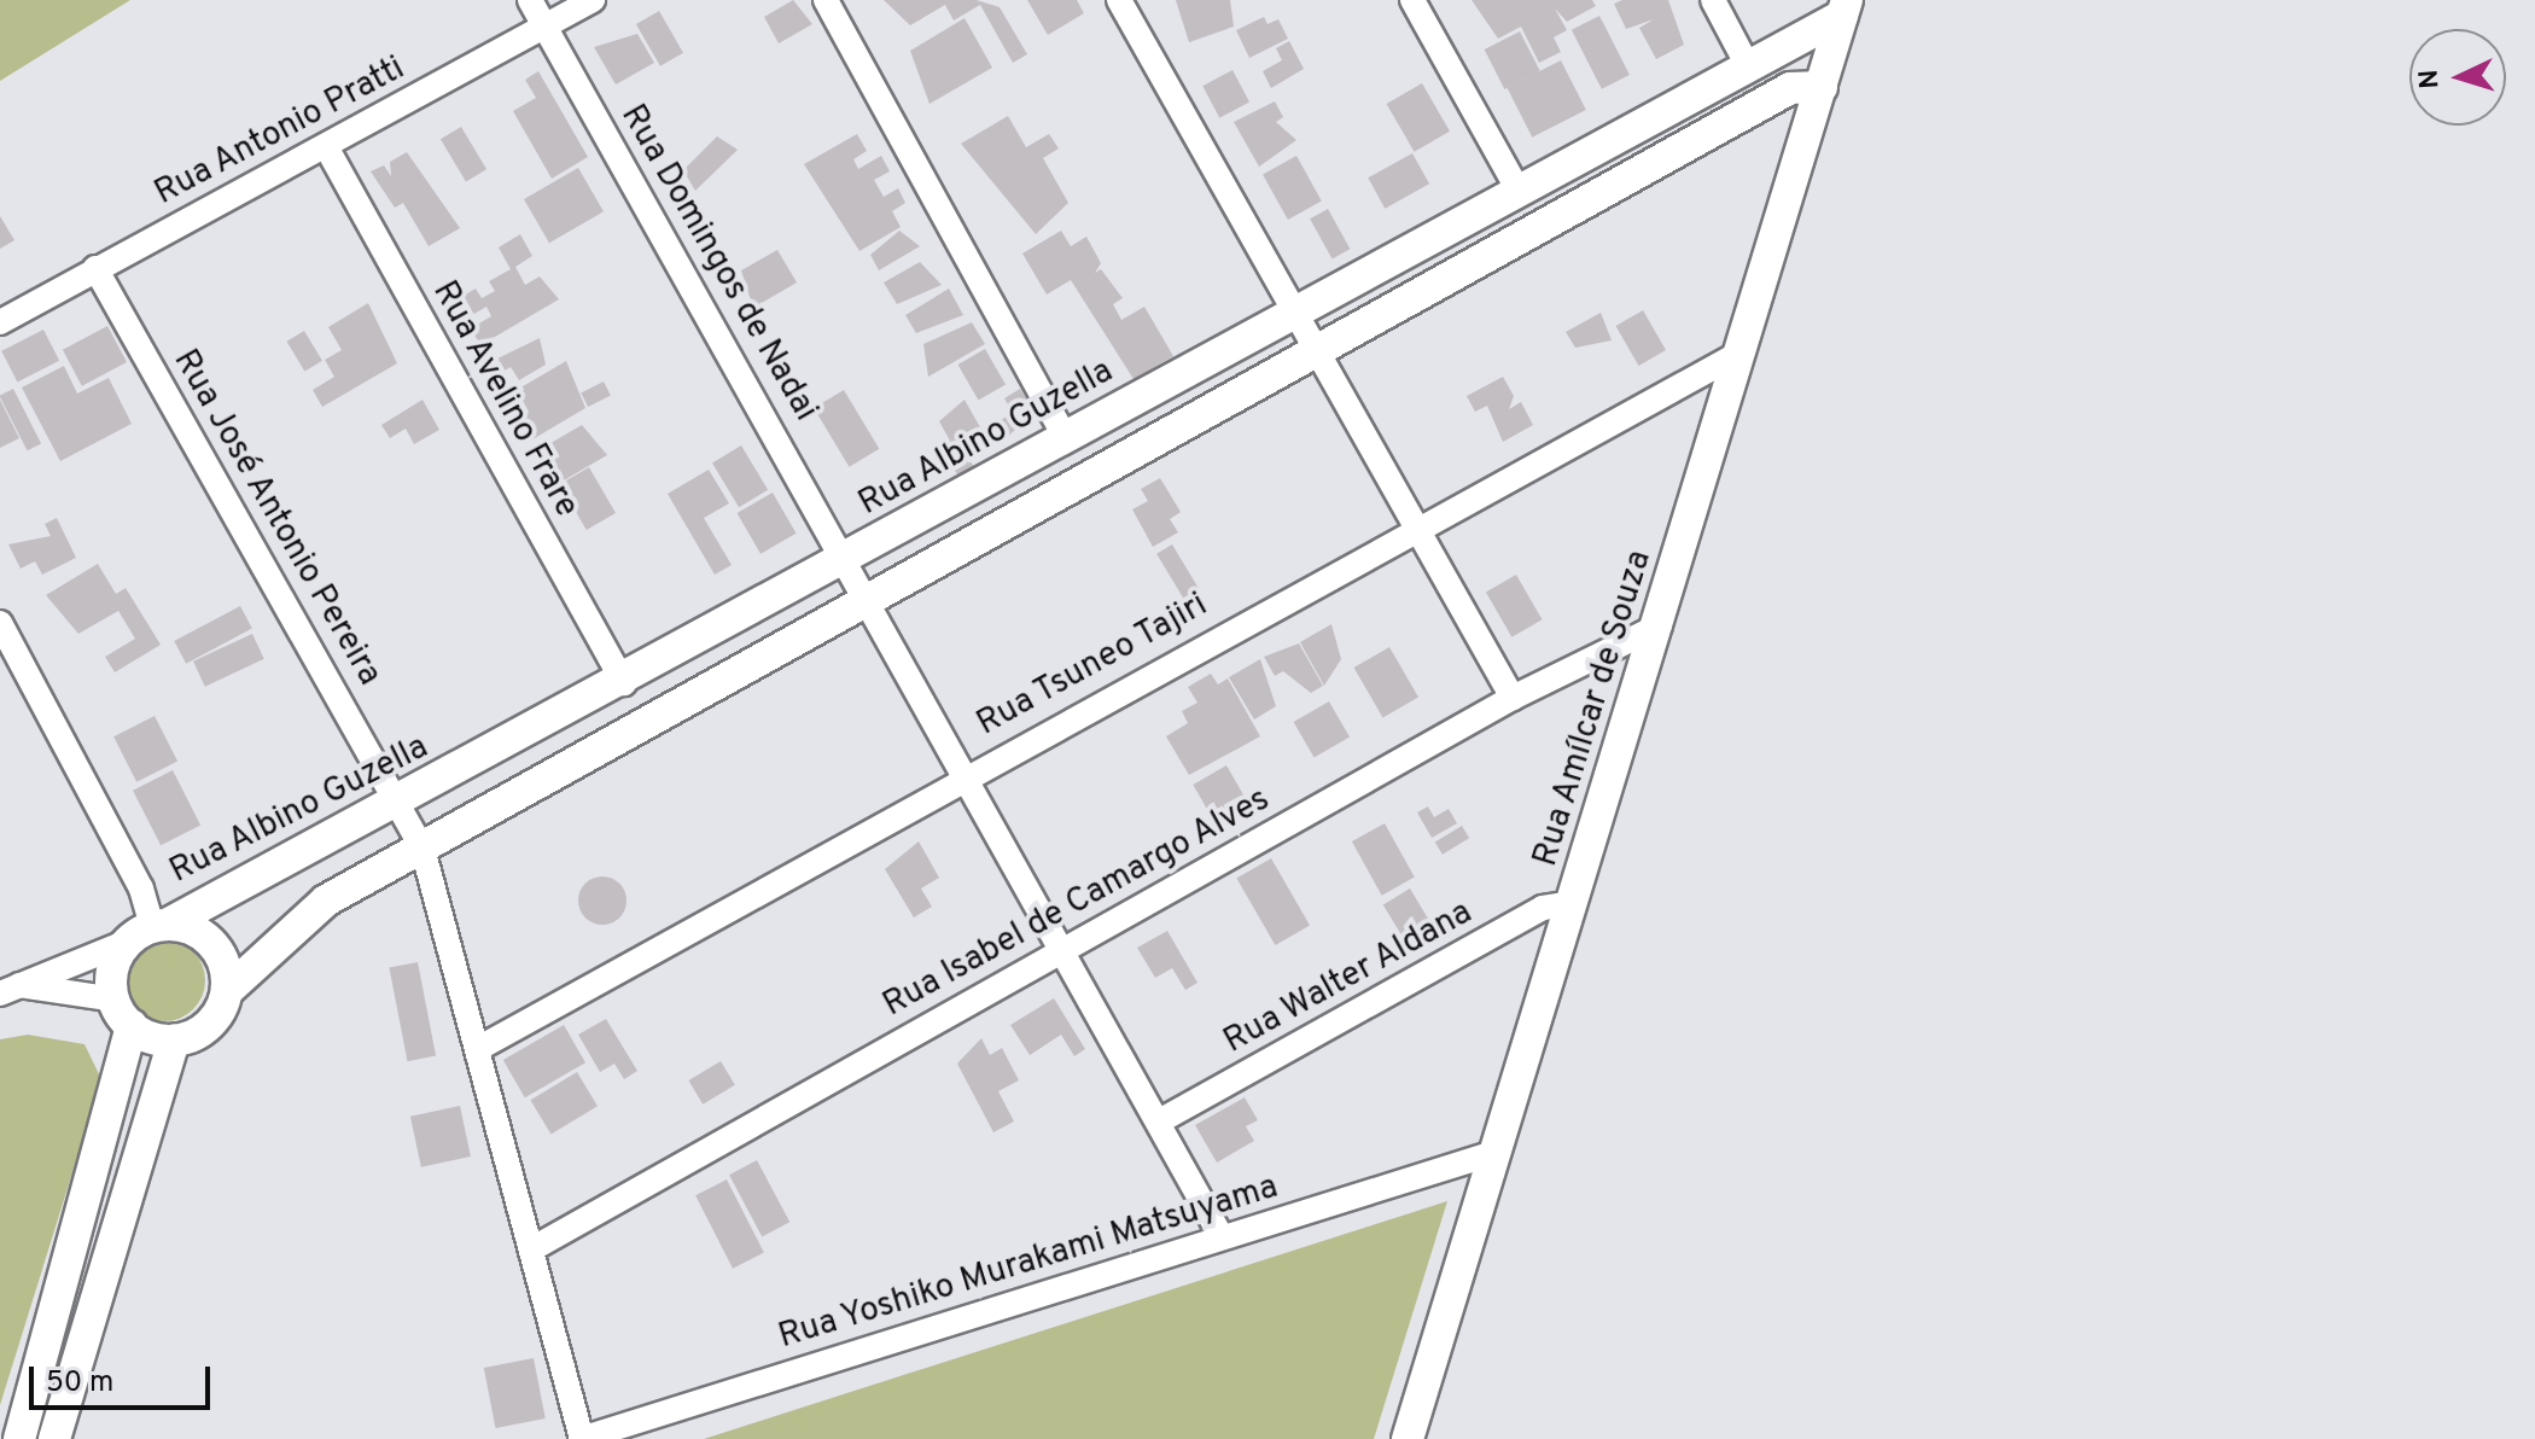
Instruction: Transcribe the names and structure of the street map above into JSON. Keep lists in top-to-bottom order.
{
  "streets": {
    "street": [
      "Rua Antonio Pratti",
      "Rua Domingos de Nadai",
      "Rua Avelino Frare",
      "Rua Albino Guzella",
      "Rua José Antonio Pereira",
      "Rua Tsuneo Tajiri",
      "Rua Amílcar de Souza",
      "Rua Isabel de Camargo Alves",
      "Rua Walter Aldana",
      "Rua Yoshiko Murakami Matsuyama"
    ]
  },
  "crossings": [
    ["Rua Antonio Pratti", "Rua Domingos de Nadai"],
    ["Rua Antonio Pratti", "Rua Avelino Frare"],
    ["Rua Antonio Pratti", "Rua José Antonio Pereira"],
    ["Rua Domingos de Nadai", "Rua Albino Guzella"],
    ["Rua Avelino Frare", "Rua Albino Guzella"],
    ["Rua Albino Guzella", "Rua José Antonio Pereira"],
    ["Rua Albino Guzella", "Rua Amílcar de Souza"],
    ["Rua Tsuneo Tajiri", "Rua Amílcar de Souza"],
    ["Rua Amílcar de Souza", "Rua Isabel de Camargo Alves"],
    ["Rua Amílcar de Souza", "Rua Walter Aldana"],
    ["Rua Amílcar de Souza", "Rua Yoshiko Murakami Matsuyama"]
  ],
  "scale_bar": "50 m",
  "north": "left"
}
